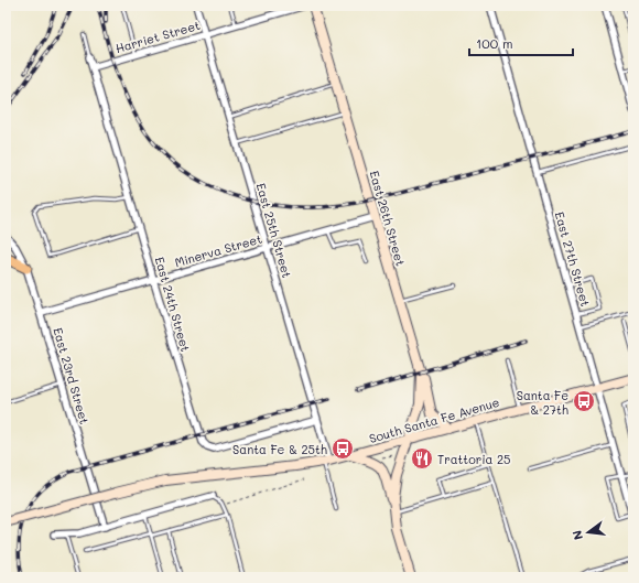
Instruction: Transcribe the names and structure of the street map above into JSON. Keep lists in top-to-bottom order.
{
  "streets": {
    "main road": ["East 26th Street", "South Santa Fe Avenue"],
    "street": [
      "Harriet Street",
      "East 25th Street",
      "Minerva Street",
      "East 27th Street",
      "East 24th Street",
      "East 23rd Street"
    ]
  },
  "crossings": [
    ["Harriet Street", "East 25th Street"],
    ["Harriet Street", "East 24th Street"],
    ["East 26th Street", "Minerva Street"],
    ["East 26th Street", "South Santa Fe Avenue"],
    ["East 25th Street", "Minerva Street"],
    ["East 25th Street", "East 24th Street"],
    ["East 25th Street", "South Santa Fe Avenue"],
    ["Minerva Street", "East 24th Street"],
    ["Minerva Street", "East 23rd Street"],
    ["East 27th Street", "South Santa Fe Avenue"]
  ],
  "places": {
    "bus stop": ["Santa Fe & 27th", "Santa Fe & 25th"],
    "restaurant": ["Trattoria 25"]
  },
  "scale_bar": "100 m",
  "north": "left"
}
